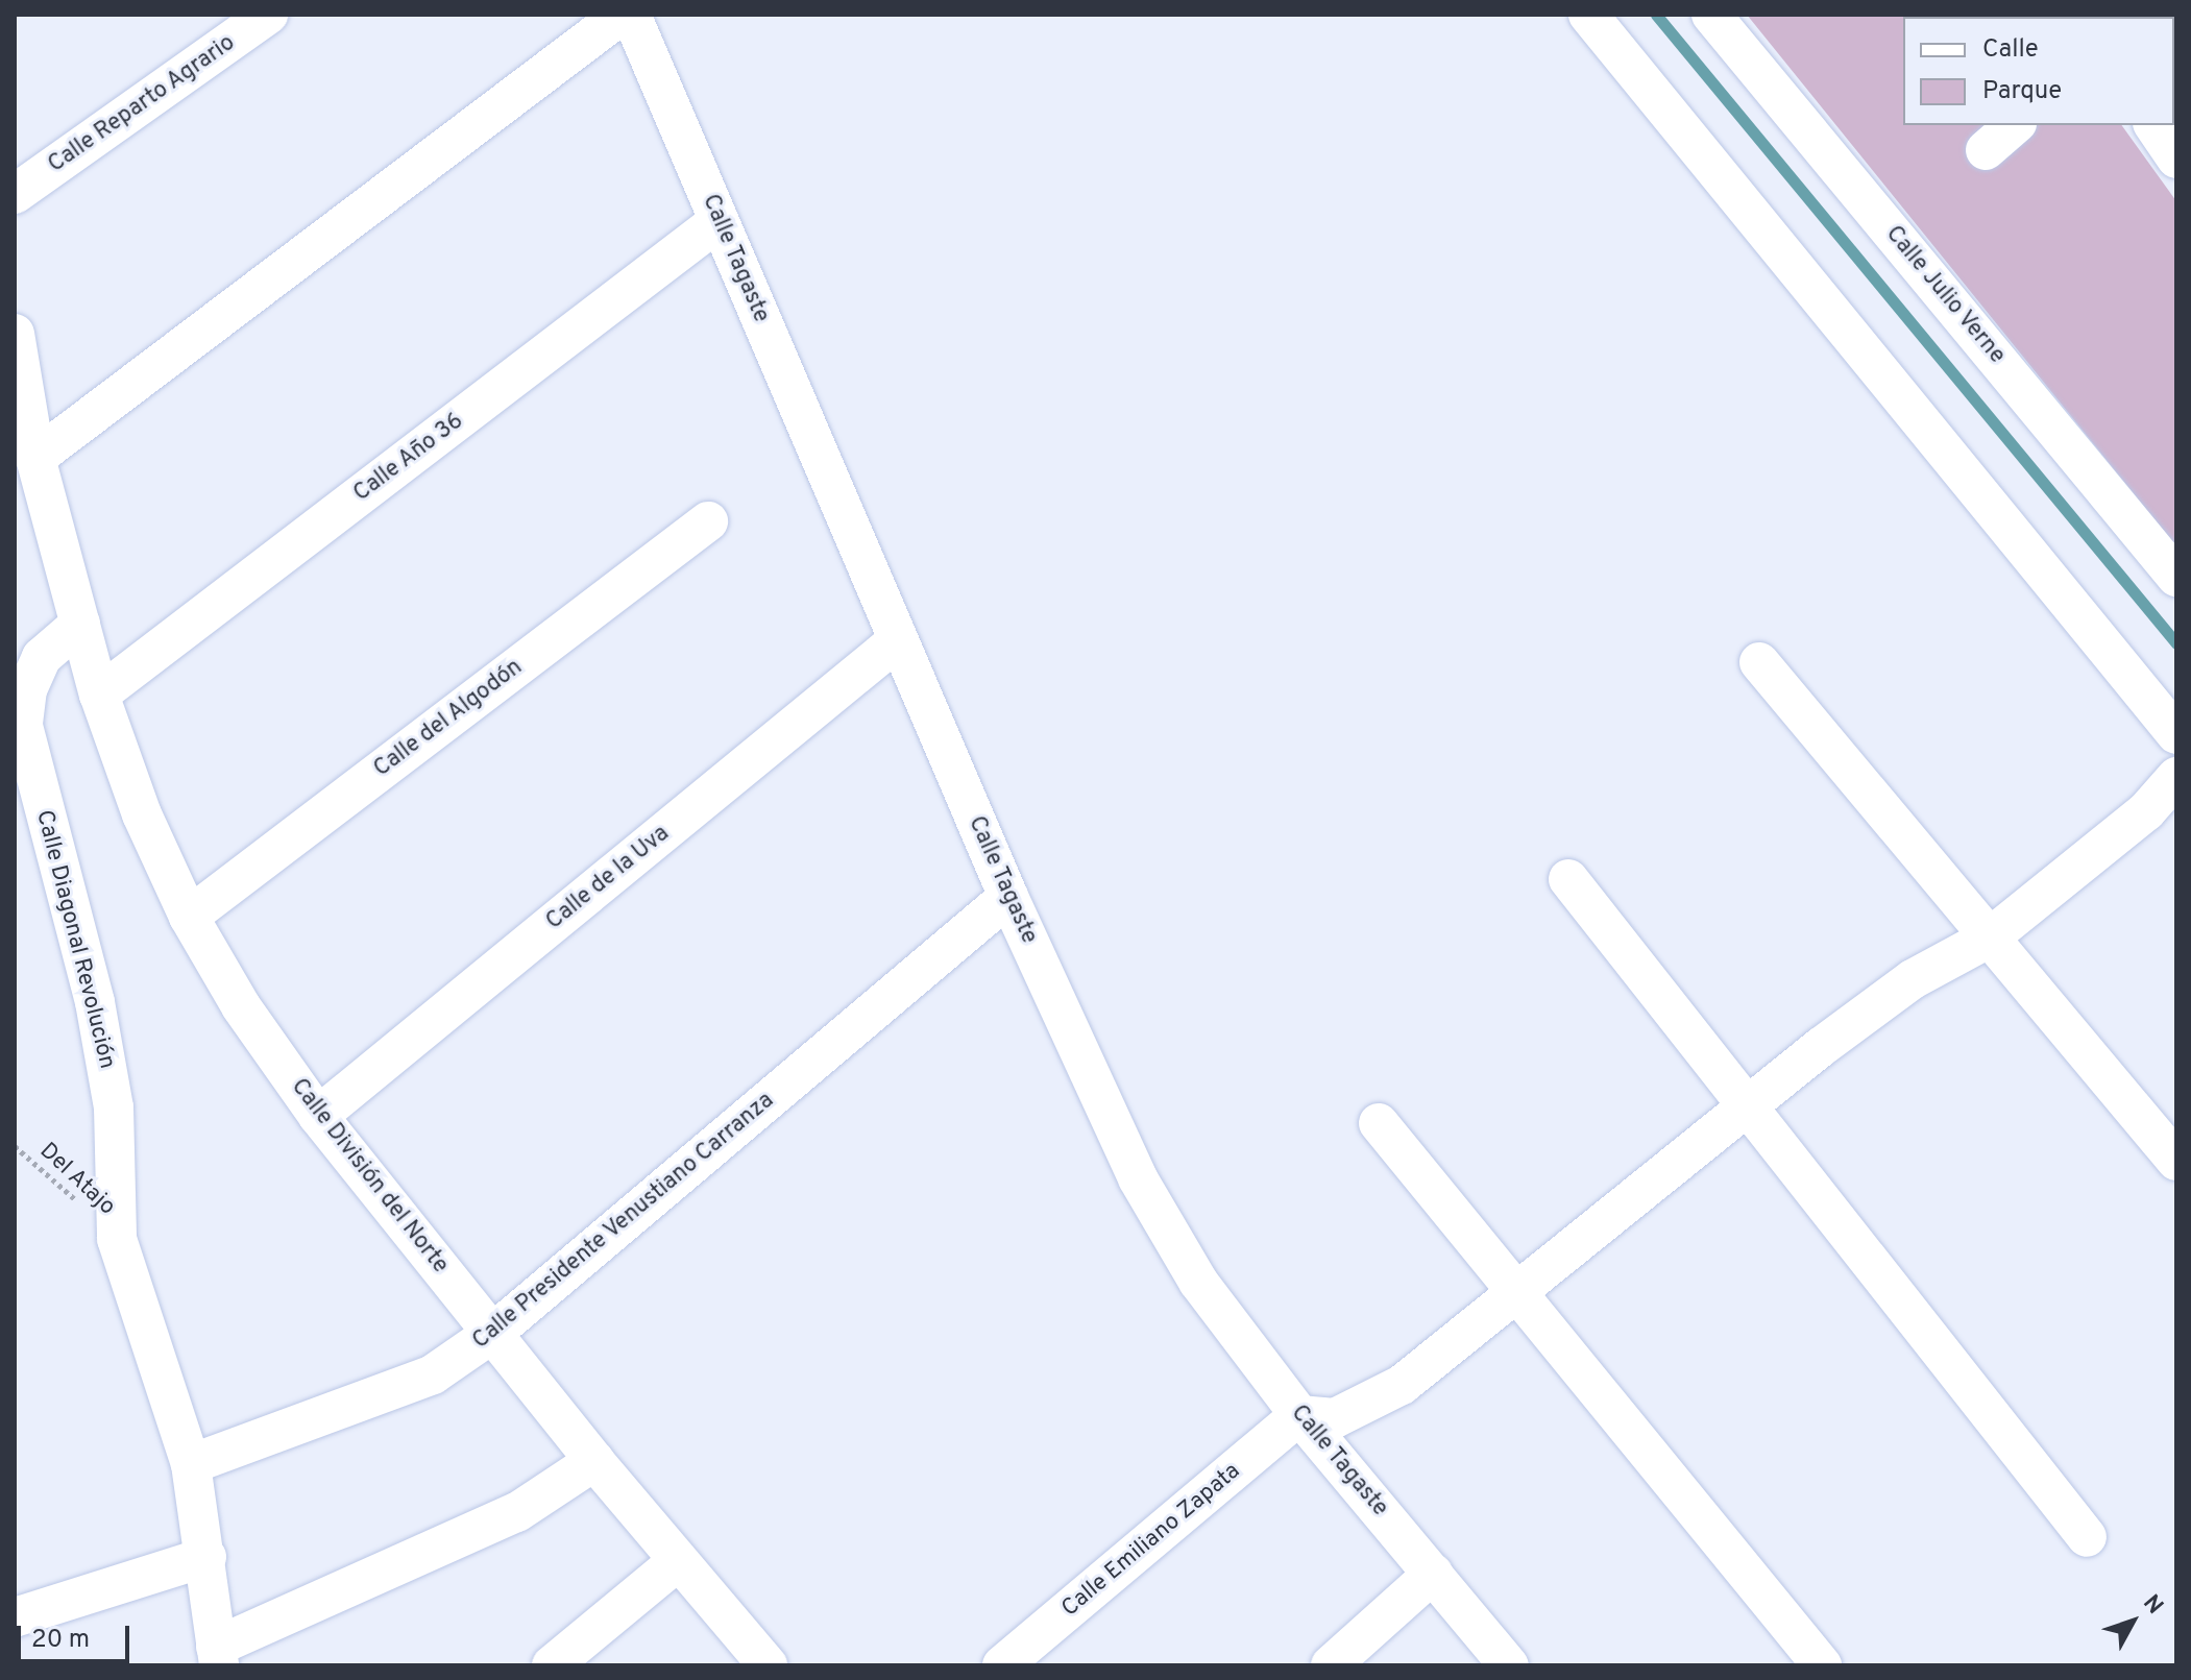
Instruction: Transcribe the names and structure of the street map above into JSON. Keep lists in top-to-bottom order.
{
  "streets": {
    "street": [
      "Calle Reparto Agrario",
      "Calle Tagaste",
      "Calle Julio Verne",
      "Calle Año 36",
      "Calle del Algodón",
      "Calle de la Uva",
      "Calle Diagonal Revolución",
      "Calle División del Norte",
      "Calle Presidente Venustiano Carranza",
      "Calle Emiliano Zapata"
    ],
    "path": ["Del Atajo"]
  },
  "crossings": [
    ["Calle Tagaste", "Calle Año 36"],
    ["Calle Tagaste", "Calle de la Uva"],
    ["Calle Tagaste", "Calle Presidente Venustiano Carranza"],
    ["Calle Tagaste", "Calle Emiliano Zapata"],
    ["Calle Año 36", "Calle División del Norte"],
    ["Calle del Algodón", "Calle División del Norte"],
    ["Calle de la Uva", "Calle División del Norte"],
    ["Calle Diagonal Revolución", "Calle División del Norte"],
    ["Calle Diagonal Revolución", "Del Atajo"],
    ["Calle Diagonal Revolución", "Calle Presidente Venustiano Carranza"],
    ["Calle División del Norte", "Calle Presidente Venustiano Carranza"]
  ],
  "legend": ["Calle", "Parque"],
  "scale_bar": "20 m",
  "north": "top right"
}
